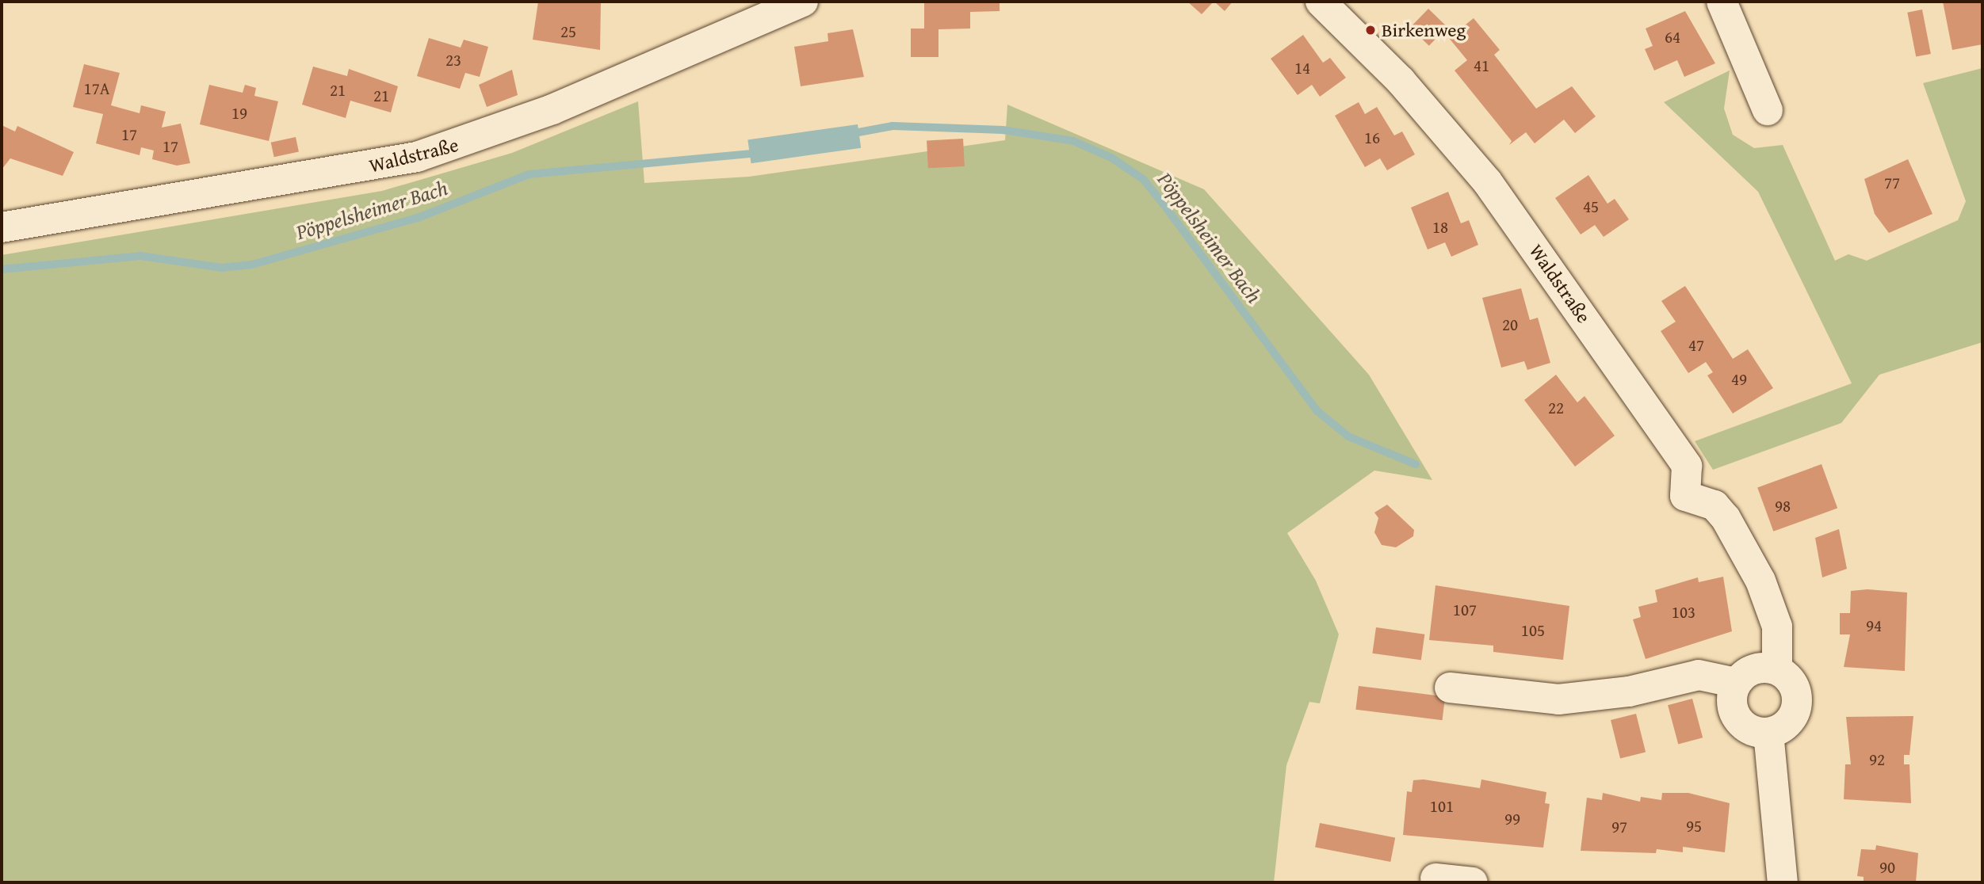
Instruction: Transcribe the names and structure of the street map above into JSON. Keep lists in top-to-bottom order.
{
  "streets": {
    "street": ["Waldstraße"]
  },
  "water": ["Pöppelsheimer Bach"],
  "places": ["Birkenweg"],
  "house_numbers": [
    "25",
    "64",
    "23",
    "41",
    "14",
    "17A",
    "21",
    "21",
    "19",
    "17",
    "16",
    "17",
    "77",
    "45",
    "18",
    "20",
    "47",
    "49",
    "22",
    "98",
    "107",
    "103",
    "94",
    "105",
    "92",
    "101",
    "99",
    "95",
    "97",
    "90"
  ]
}
